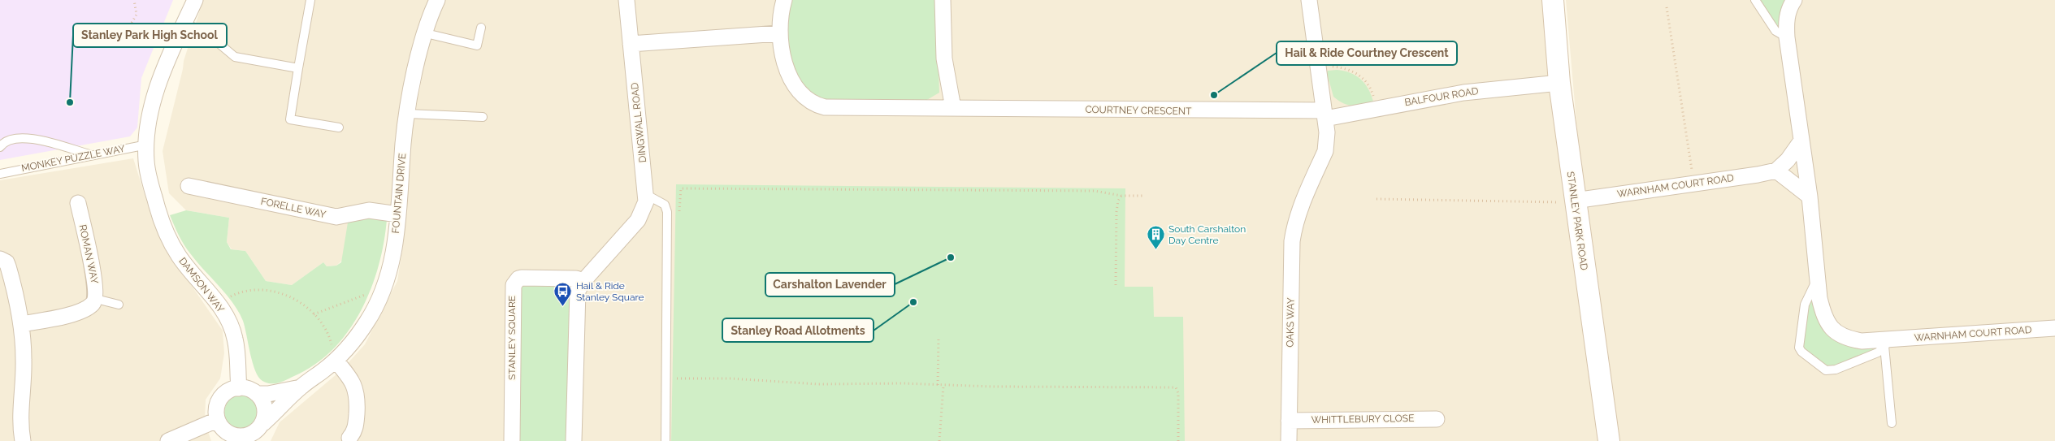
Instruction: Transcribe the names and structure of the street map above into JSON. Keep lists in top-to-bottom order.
{
  "streets": {
    "street": [
      "BALFOUR ROAD",
      "COURTNEY CRESCENT",
      "DINGWALL ROAD",
      "WARNHAM COURT ROAD",
      "FOUNTAIN DRIVE",
      "FORELLE WAY",
      "STANLEY PARK ROAD",
      "ROMAN WAY",
      "DAMSON WAY",
      "OAKS WAY",
      "STANLEY SQUARE",
      "WHITTLEBURY CLOSE"
    ],
    "lane": ["MONKEY PUZZLE WAY"]
  },
  "crossings": [
    ["BALFOUR ROAD", "COURTNEY CRESCENT"],
    ["BALFOUR ROAD", "STANLEY PARK ROAD"],
    ["BALFOUR ROAD", "OAKS WAY"],
    ["COURTNEY CRESCENT", "OAKS WAY"],
    ["MONKEY PUZZLE WAY", "DAMSON WAY"],
    ["WARNHAM COURT ROAD", "STANLEY PARK ROAD"],
    ["FOUNTAIN DRIVE", "FORELLE WAY"],
    ["FOUNTAIN DRIVE", "DAMSON WAY"],
    ["OAKS WAY", "WHITTLEBURY CLOSE"]
  ],
  "places": {
    "other": [
      "Hail & Ride Courtney Crescent",
      "Stanley Park High School",
      "Carshalton Lavender",
      "Stanley Road Allotments"
    ],
    "building": ["South Carshalton Day Centre"],
    "bus stop": ["Hail & Ride Stanley Square"]
  }
}
